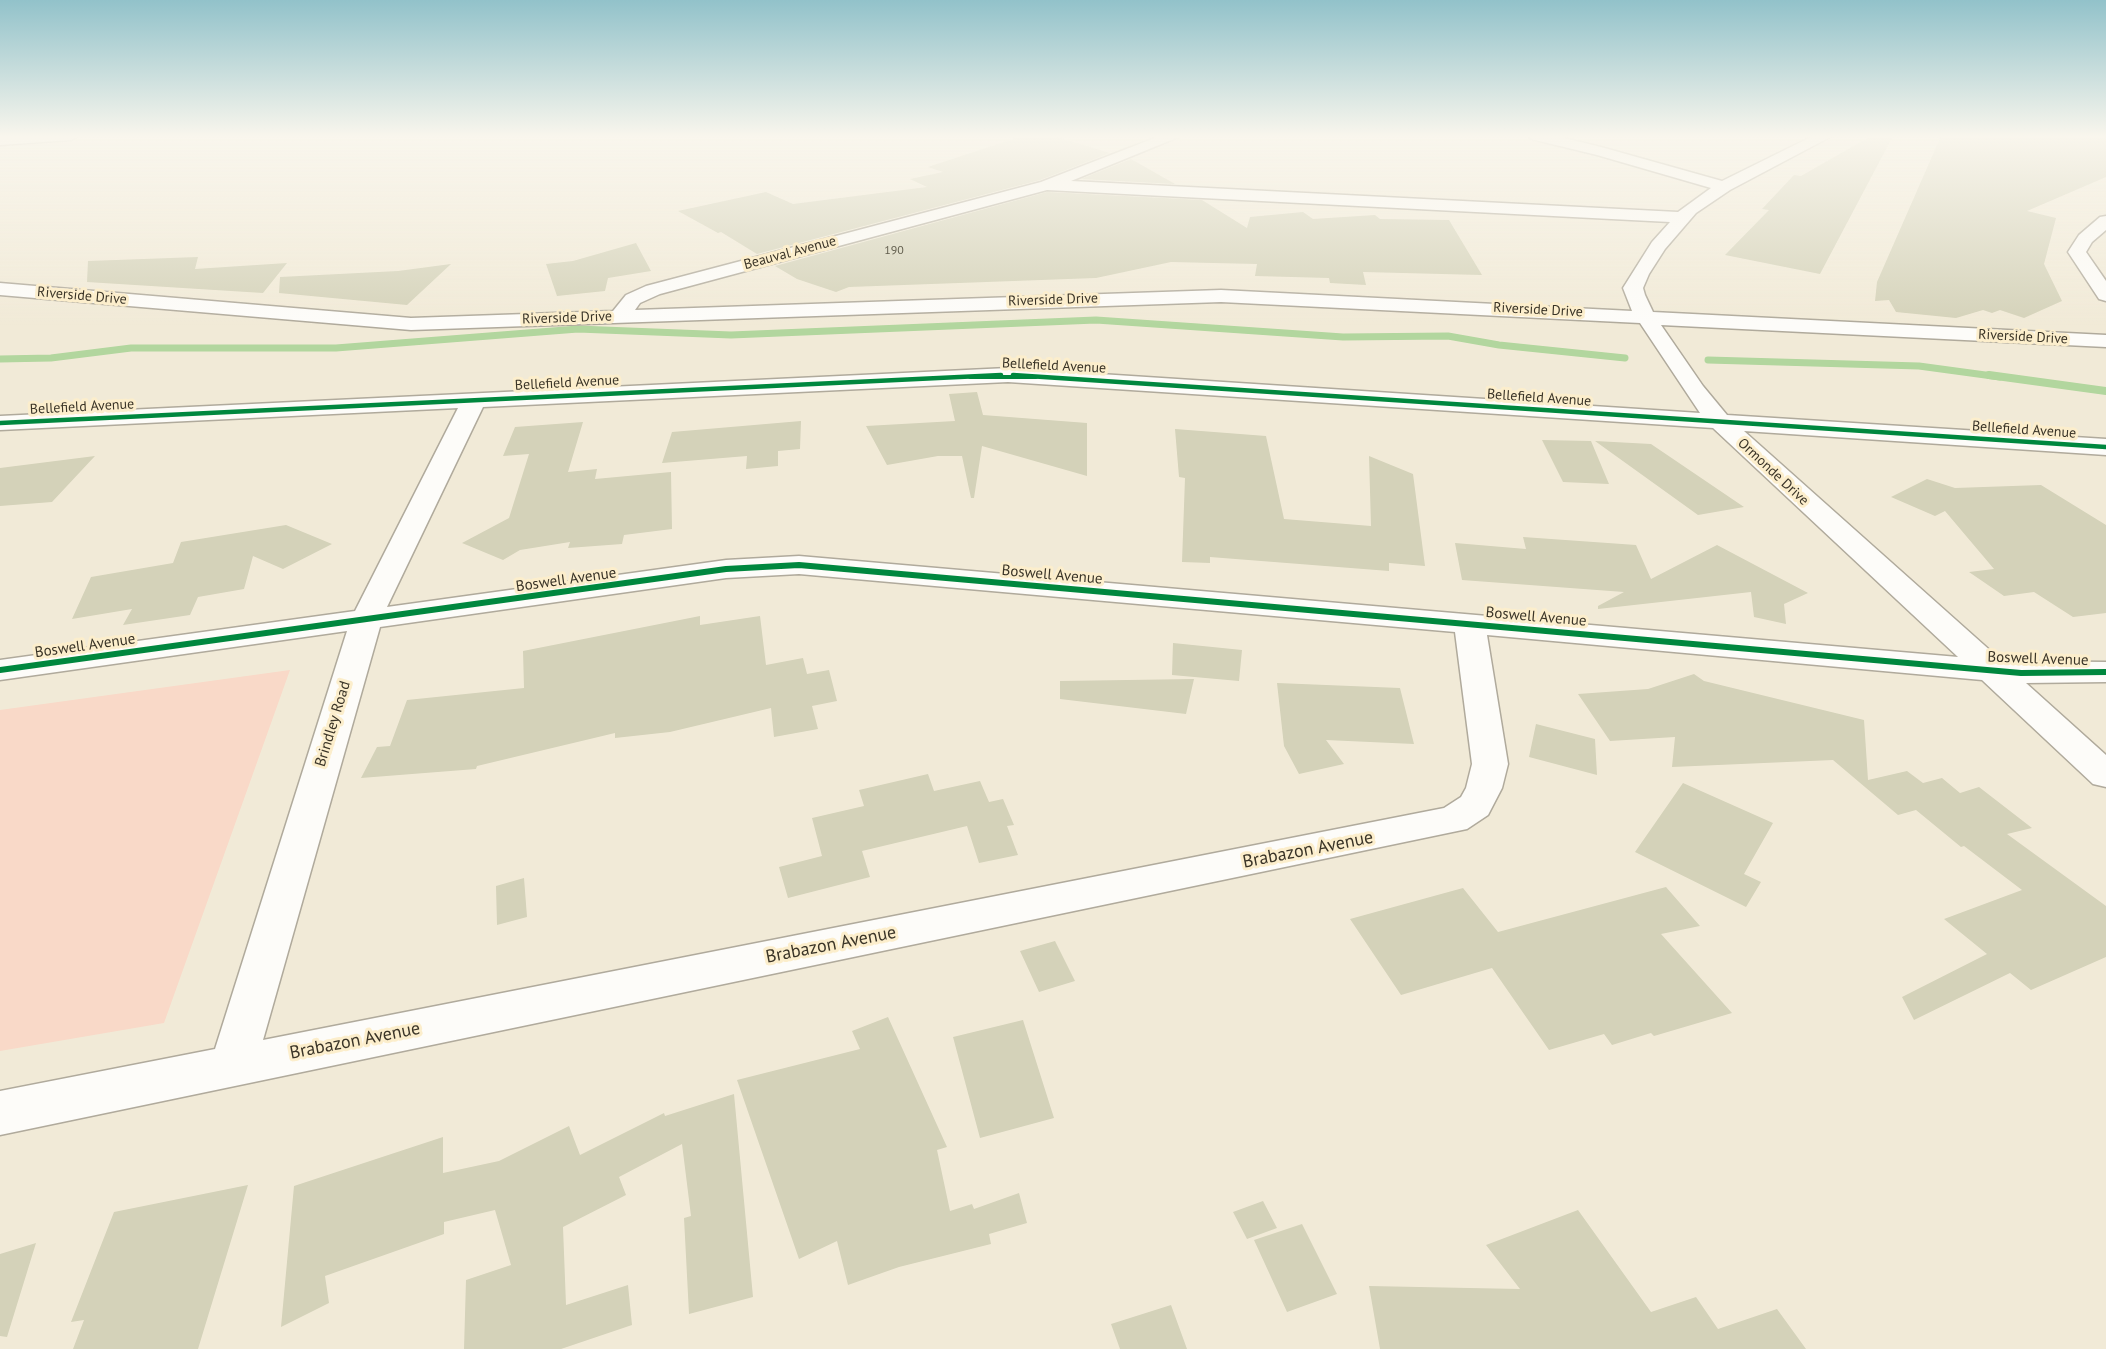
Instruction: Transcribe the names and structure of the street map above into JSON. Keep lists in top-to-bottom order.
{
  "streets": {
    "street": [
      "Beauval Avenue",
      "Riverside Drive",
      "Bellefield Avenue",
      "Ormonde Drive",
      "Boswell Avenue",
      "Brindley Road",
      "Brabazon Avenue"
    ]
  },
  "crossings": [
    ["Beauval Avenue", "Riverside Drive"],
    ["Riverside Drive", "Ormonde Drive"],
    ["Bellefield Avenue", "Ormonde Drive"],
    ["Bellefield Avenue", "Brindley Road"],
    ["Ormonde Drive", "Boswell Avenue"],
    ["Boswell Avenue", "Brindley Road"],
    ["Boswell Avenue", "Brabazon Avenue"],
    ["Brindley Road", "Brabazon Avenue"]
  ],
  "house_numbers": ["190"]
}
